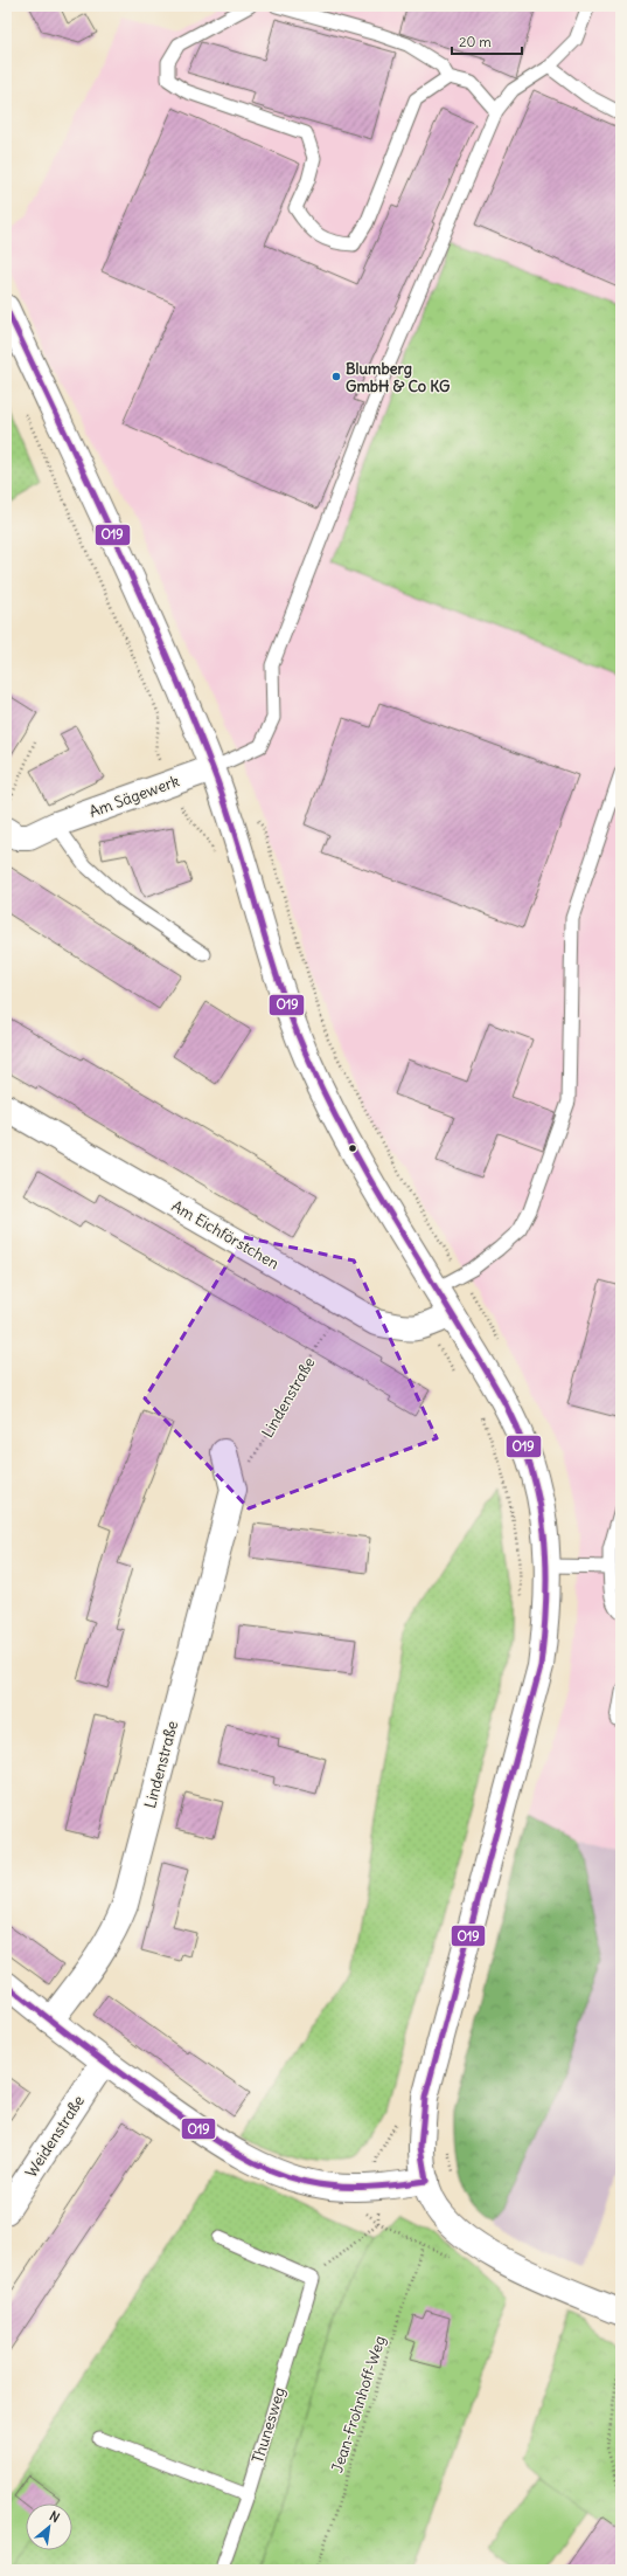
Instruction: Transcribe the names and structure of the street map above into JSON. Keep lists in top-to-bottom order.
{
  "streets": {
    "main road": [
      "Am Sägewerk",
      "Am Eichförstchen",
      "Lindenstraße",
      "Weidenstraße"
    ],
    "lane": ["Thunesweg"],
    "path": ["Jean-Frohnhoff-Weg"]
  },
  "crossings": [
    ["Am Eichförstchen", "Lindenstraße"],
    ["Jean-Frohnhoff-Weg", "Thunesweg"]
  ],
  "places": ["Blumberg GmbH & Co KG"],
  "lines": ["transit line O19"],
  "scale_bar": "20 m",
  "north": "top right"
}
